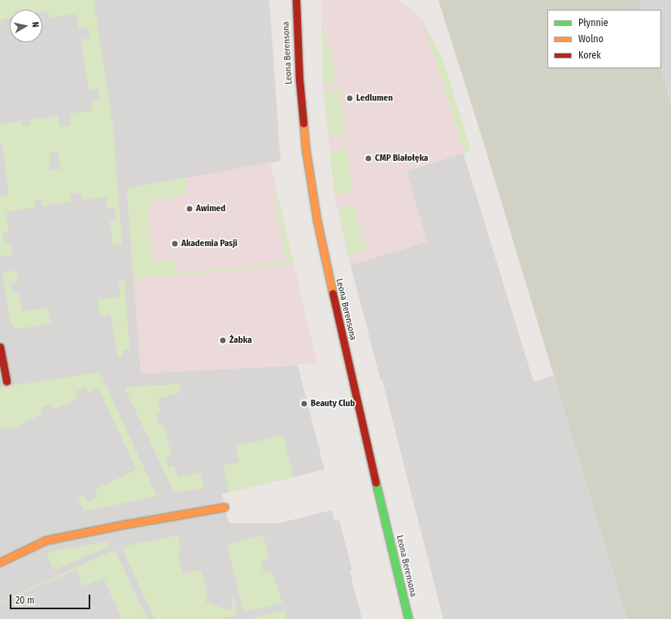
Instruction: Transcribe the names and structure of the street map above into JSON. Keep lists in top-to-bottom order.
{
  "streets": {
    "street": ["Leona Berensona"]
  },
  "places": [
    "Ledlumen",
    "CMP Białołęka",
    "Awimed",
    "Akademia Pasji",
    "Żabka",
    "Beauty Club"
  ],
  "legend": ["Płynnie", "Wolno", "Korek"],
  "scale_bar": "20 m",
  "north": "right"
}
